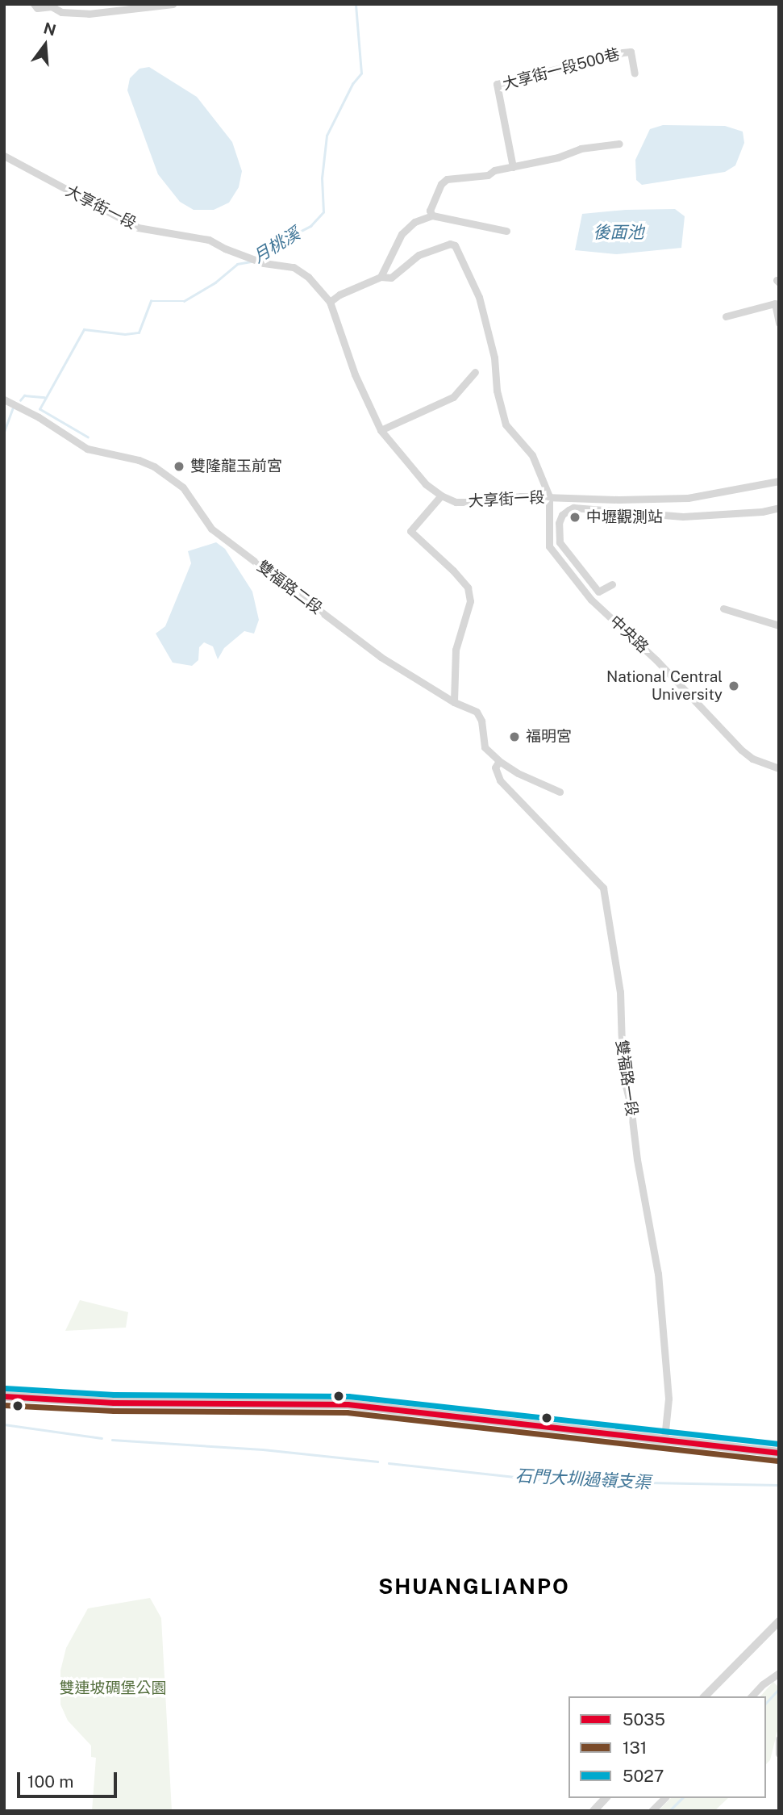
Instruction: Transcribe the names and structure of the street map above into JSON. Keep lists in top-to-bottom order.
{
  "streets": {
    "street": [
      "大享街一段500巷",
      "大享街一段",
      "雙福路二段",
      "中央路",
      "雙福路一段"
    ]
  },
  "crossings": [
    ["大享街一段", "中央路"],
    ["雙福路二段", "雙福路一段"]
  ],
  "districts": ["SHUANGLIANPO"],
  "water": ["後面池", "月桃溪", "石門大圳過嶺支渠"],
  "parks": ["雙連坡碉堡公園"],
  "places": [
    "雙隆龍玉前宮",
    "中壢觀測站",
    "National Central University",
    "福明宮"
  ],
  "lines": ["transit line 5027", "transit line 5035", "transit line 131"],
  "legend": ["5035", "131", "5027"],
  "scale_bar": "100 m",
  "north": "top"
}
